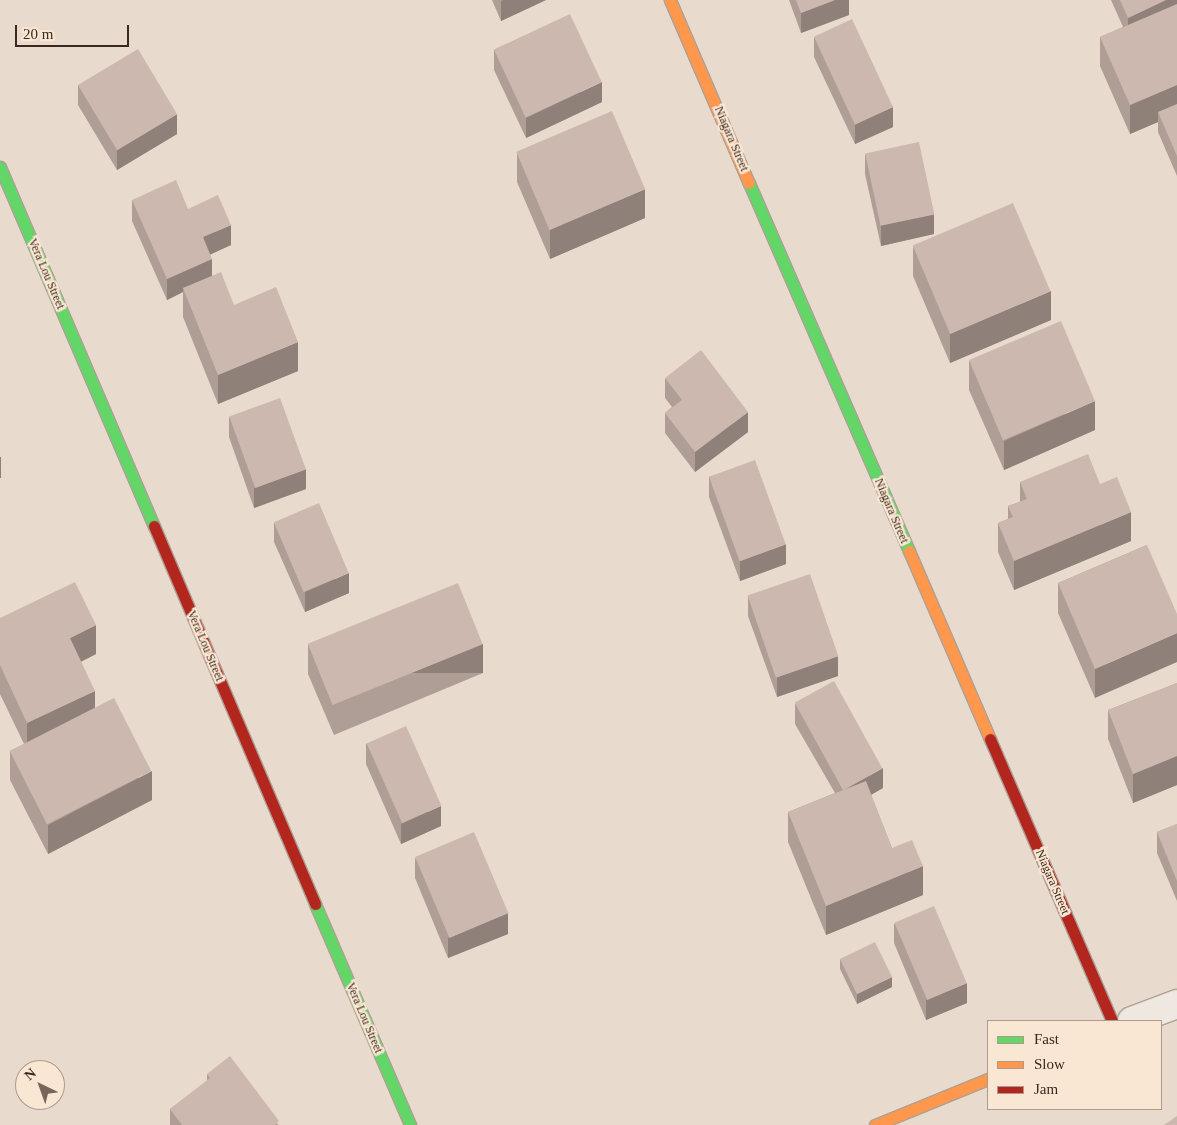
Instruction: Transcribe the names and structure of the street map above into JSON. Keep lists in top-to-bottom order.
{
  "streets": {
    "street": ["Niagara Street", "Vera Lou Street"]
  },
  "legend": ["Fast", "Slow", "Jam"],
  "scale_bar": "20 m",
  "north": "top left"
}
